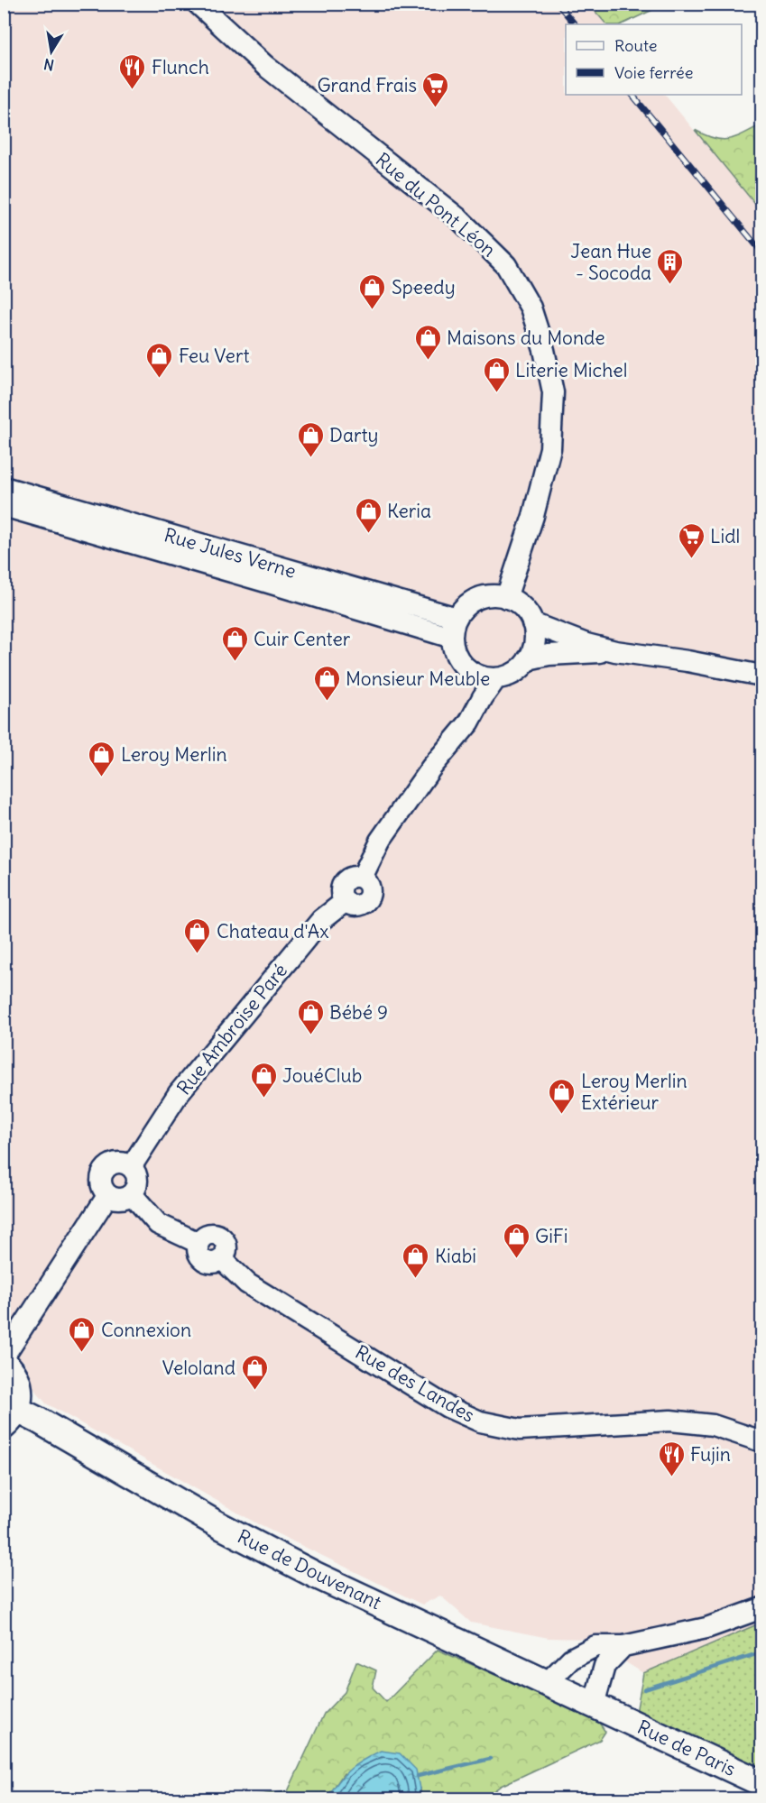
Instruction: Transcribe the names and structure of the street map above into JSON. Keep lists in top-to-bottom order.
{
  "streets": {
    "main road": ["Rue de Douvenant", "Rue de Paris"],
    "street": [
      "Rue du Pont Léon",
      "Rue Jules Verne",
      "Rue Ambroise Paré",
      "Rue des Landes"
    ]
  },
  "crossings": [
    ["Rue du Pont Léon", "Rue Jules Verne"],
    ["Rue Ambroise Paré", "Rue des Landes"],
    ["Rue de Douvenant", "Rue de Paris"]
  ],
  "places": {
    "restaurant": ["Flunch", "Fujin"],
    "supermarket": ["Grand Frais", "Lidl"],
    "building": ["Jean Hue - Socoda"],
    "shop": [
      "Speedy",
      "Maisons du Monde",
      "Feu Vert",
      "Literie Michel",
      "Darty",
      "Keria",
      "Cuir Center",
      "Monsieur Meuble",
      "Leroy Merlin",
      "Chateau d'Ax",
      "Bébé 9",
      "JouéClub",
      "Leroy Merlin Extérieur",
      "GiFi",
      "Kiabi",
      "Connexion",
      "Veloland"
    ]
  },
  "legend": ["Route", "Voie ferrée"],
  "north": "bottom"
}
